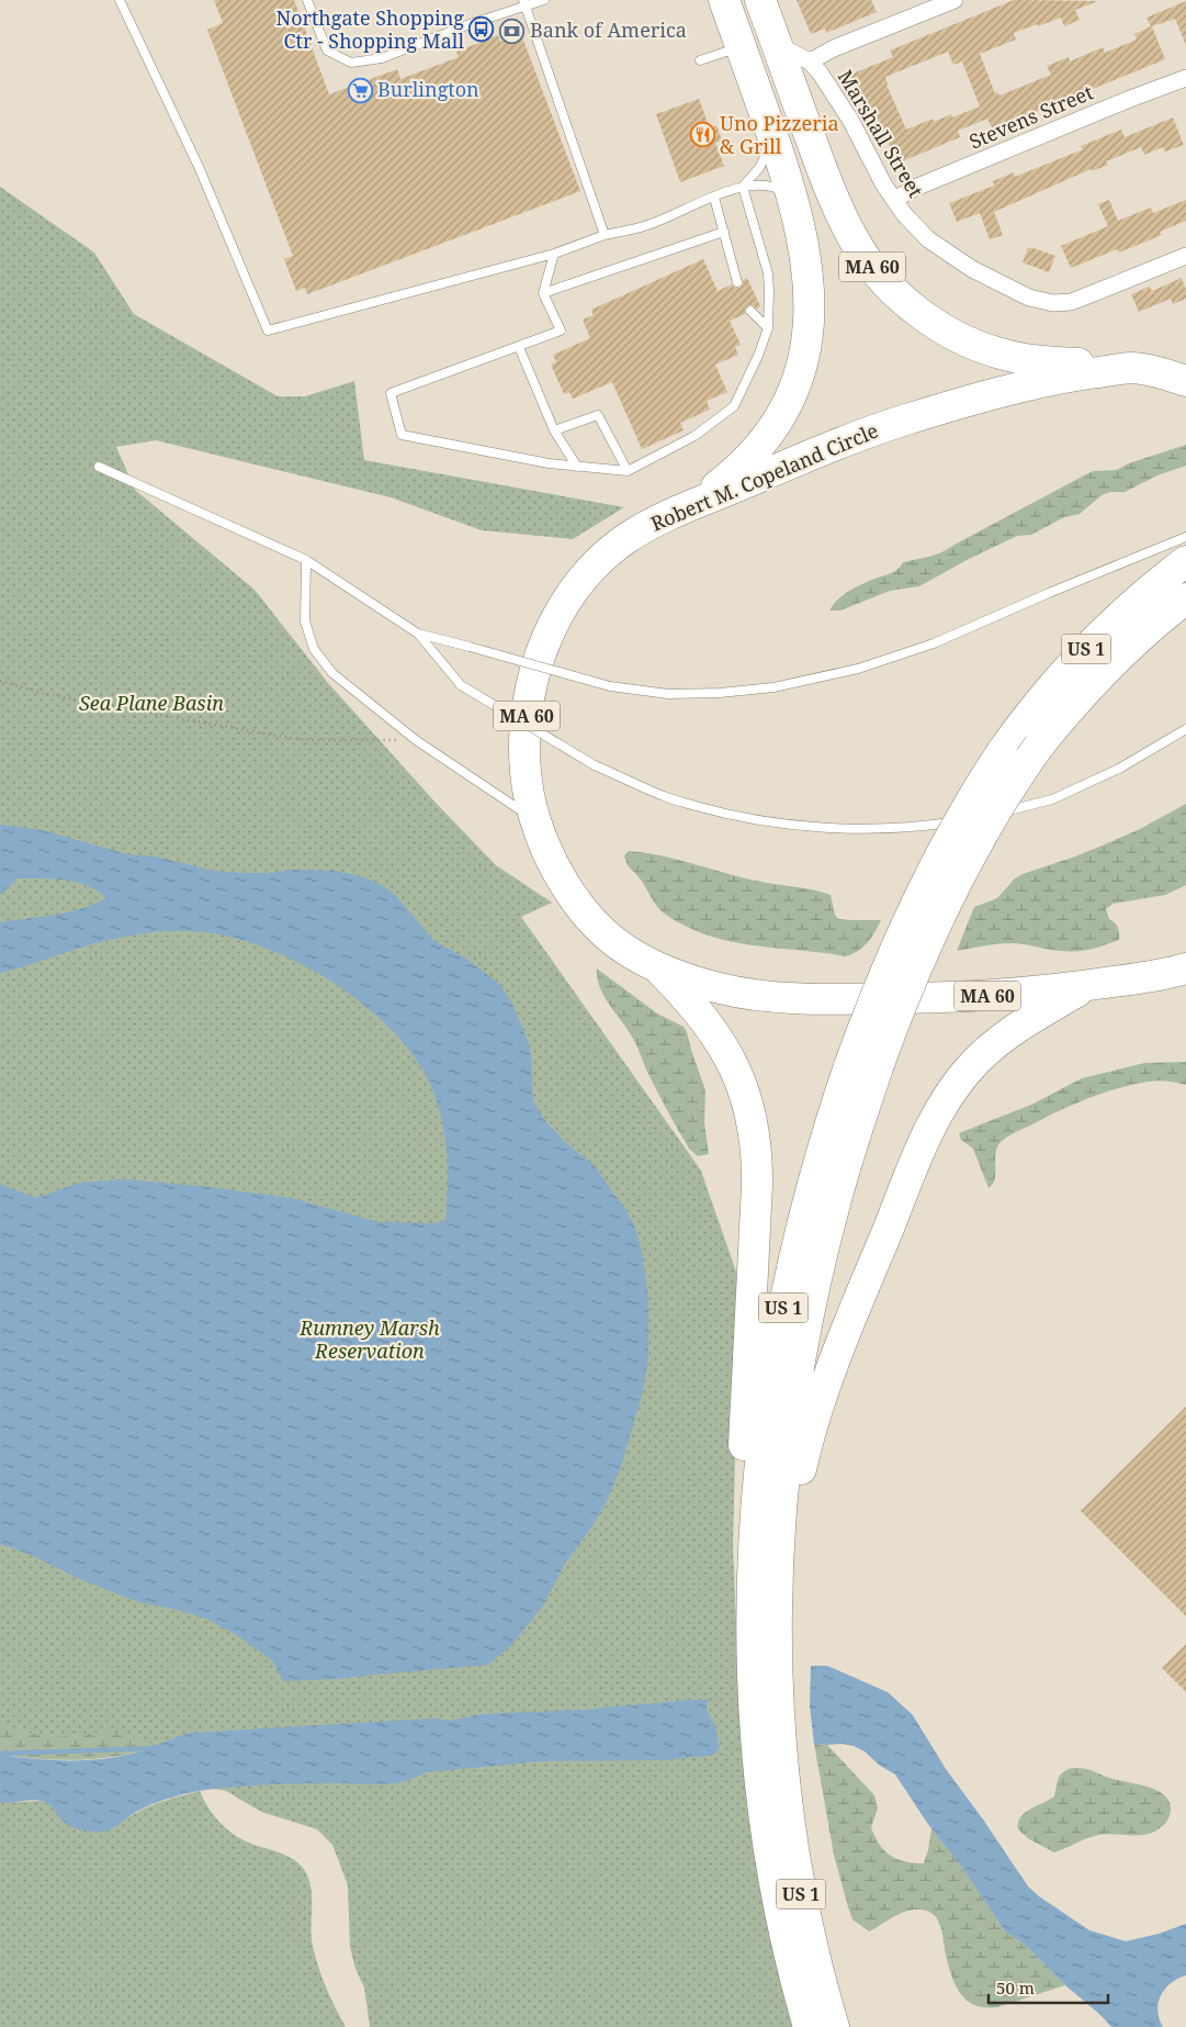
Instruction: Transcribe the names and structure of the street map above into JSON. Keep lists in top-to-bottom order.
{
  "streets": {
    "highway": ["MA 60", "Robert M. Copeland Circle", "US 1"],
    "street": ["Stevens Street", "Marshall Street"]
  },
  "crossings": [
    ["Stevens Street", "Marshall Street"],
    ["Marshall Street", "MA 60"],
    ["MA 60", "Robert M. Copeland Circle"]
  ],
  "parks": ["Sea Plane Basin", "Rumney Marsh Reservation"],
  "places": {
    "bus stop": ["Northgate Shopping Ctr - Shopping Mall"],
    "bank": ["Bank of America"],
    "supermarket": ["Burlington"],
    "restaurant": ["Uno Pizzeria & Grill"]
  },
  "scale_bar": "50 m"
}
